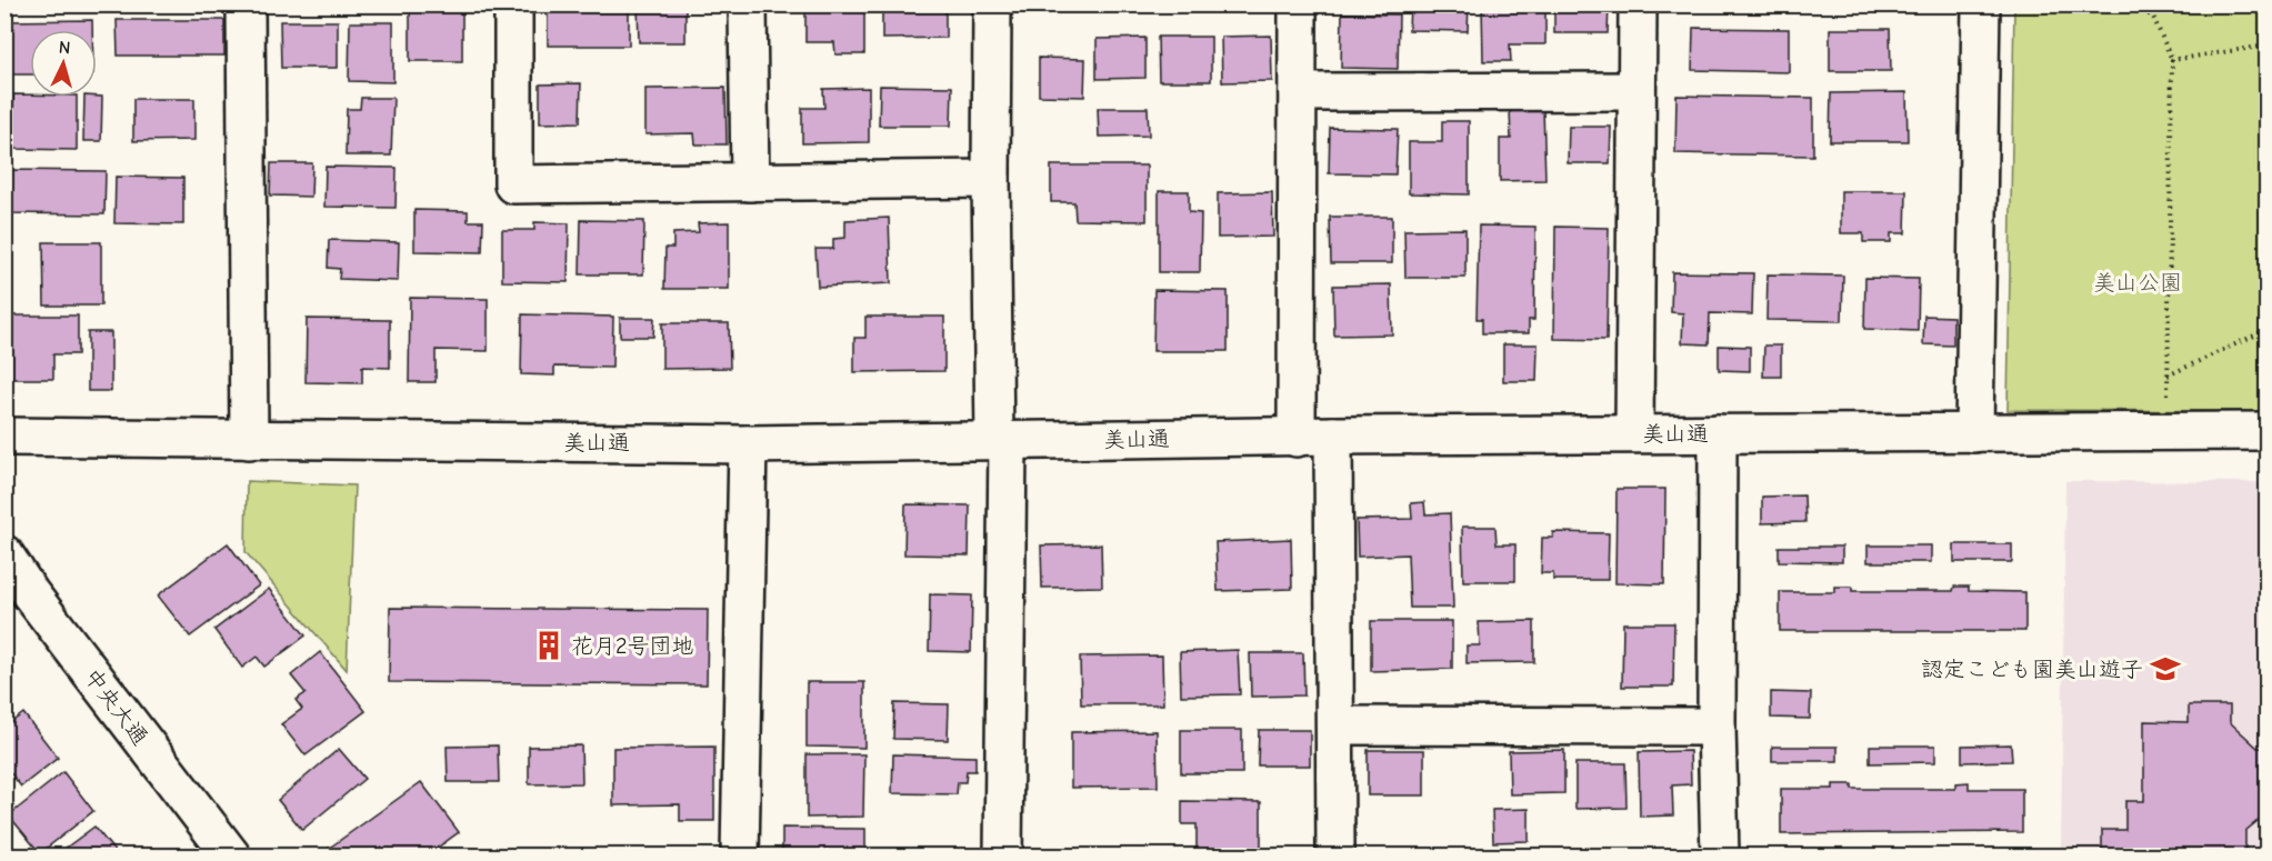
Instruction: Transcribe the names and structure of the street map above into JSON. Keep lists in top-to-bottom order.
{
  "streets": {
    "street": ["美山通", "中央大通"]
  },
  "parks": ["美山公園"],
  "places": {
    "building": ["花月2号団地"],
    "school or university": ["認定こども園美山遊子"]
  },
  "north": "top"
}
